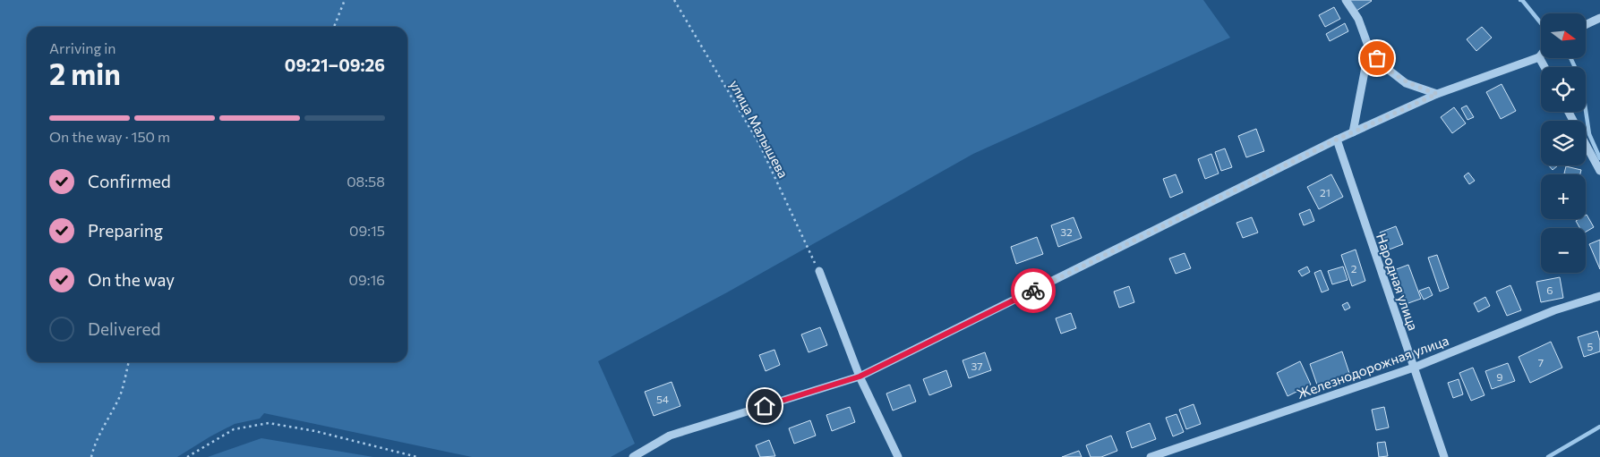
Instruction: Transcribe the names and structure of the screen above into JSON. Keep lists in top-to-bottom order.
{
  "streets": {
    "street": ["Народная улица", "Железнодорожная улица"],
    "path": ["улица Малышева"]
  },
  "crossings": [
    ["Народная улица", "Железнодорожная улица"]
  ],
  "house_numbers": [
    "21",
    "32",
    "2",
    "6",
    "5",
    "7",
    "37",
    "9",
    "54"
  ],
  "north": "right",
  "page": {
    "map_buttons": ["+", "−"],
    "heading": ["2 min", "Arriving in", "09:21–09:26"],
    "bar": "On the way · 150 m",
    "list": [
      ["Confirmed", "08:58"],
      ["Preparing", "09:15"],
      ["On the way", "09:16"],
      "Delivered"
    ]
  }
}
